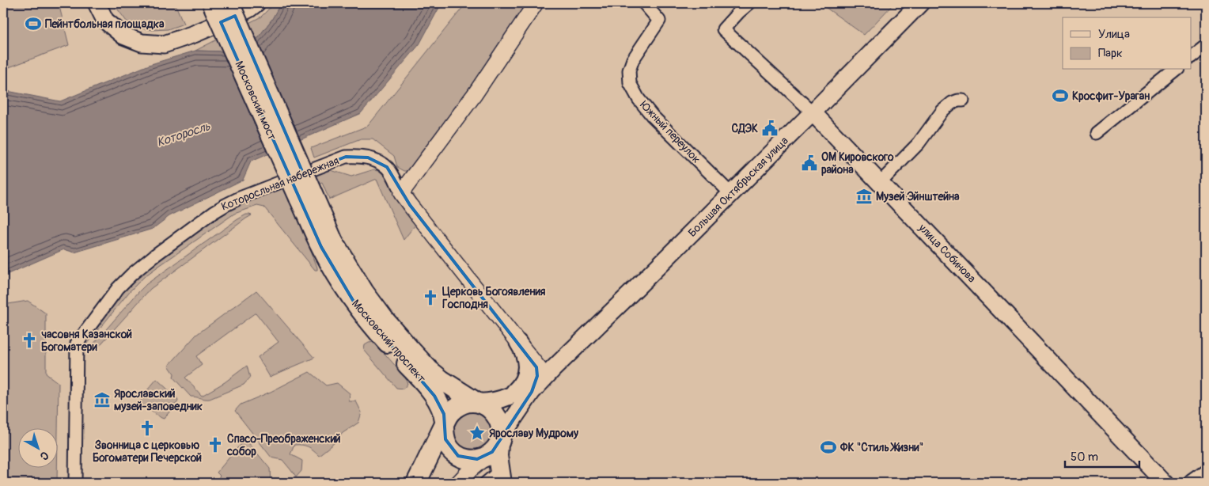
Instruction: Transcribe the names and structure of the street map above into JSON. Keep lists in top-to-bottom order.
{
  "streets": {
    "main road": [
      "Московский мост",
      "Большая Октябрьская улица",
      "улица Собинова",
      "Московский проспект"
    ],
    "street": ["Южный переулок", "Которосльная набережная"]
  },
  "crossings": [
    ["Московский мост", "Московский проспект"],
    ["Южный переулок", "Большая Октябрьская улица"],
    ["Большая Октябрьская улица", "улица Собинова"],
    ["Большая Октябрьская улица", "Московский проспект"]
  ],
  "water": ["Которосль"],
  "places": {
    "sports": ["Пейнтбольная площадка", "Кросфит-Ураган", "ФК \"Стиль Жизни\""],
    "public building": ["СДЭК", "ОМ Кировского района"],
    "museum": ["Музей Эйнштейна", "Ярославский музей-заповедник"],
    "church": [
      "Церковь Богоявления Господня",
      "часовня Казанской Богоматери",
      "Звонница с церковью Богоматери Печерской",
      "Спасо-Преображенский собор"
    ],
    "place": ["Ярославу Мудрому"]
  },
  "legend": ["Улица", "Парк"],
  "scale_bar": "50 m",
  "north": "bottom right"
}
